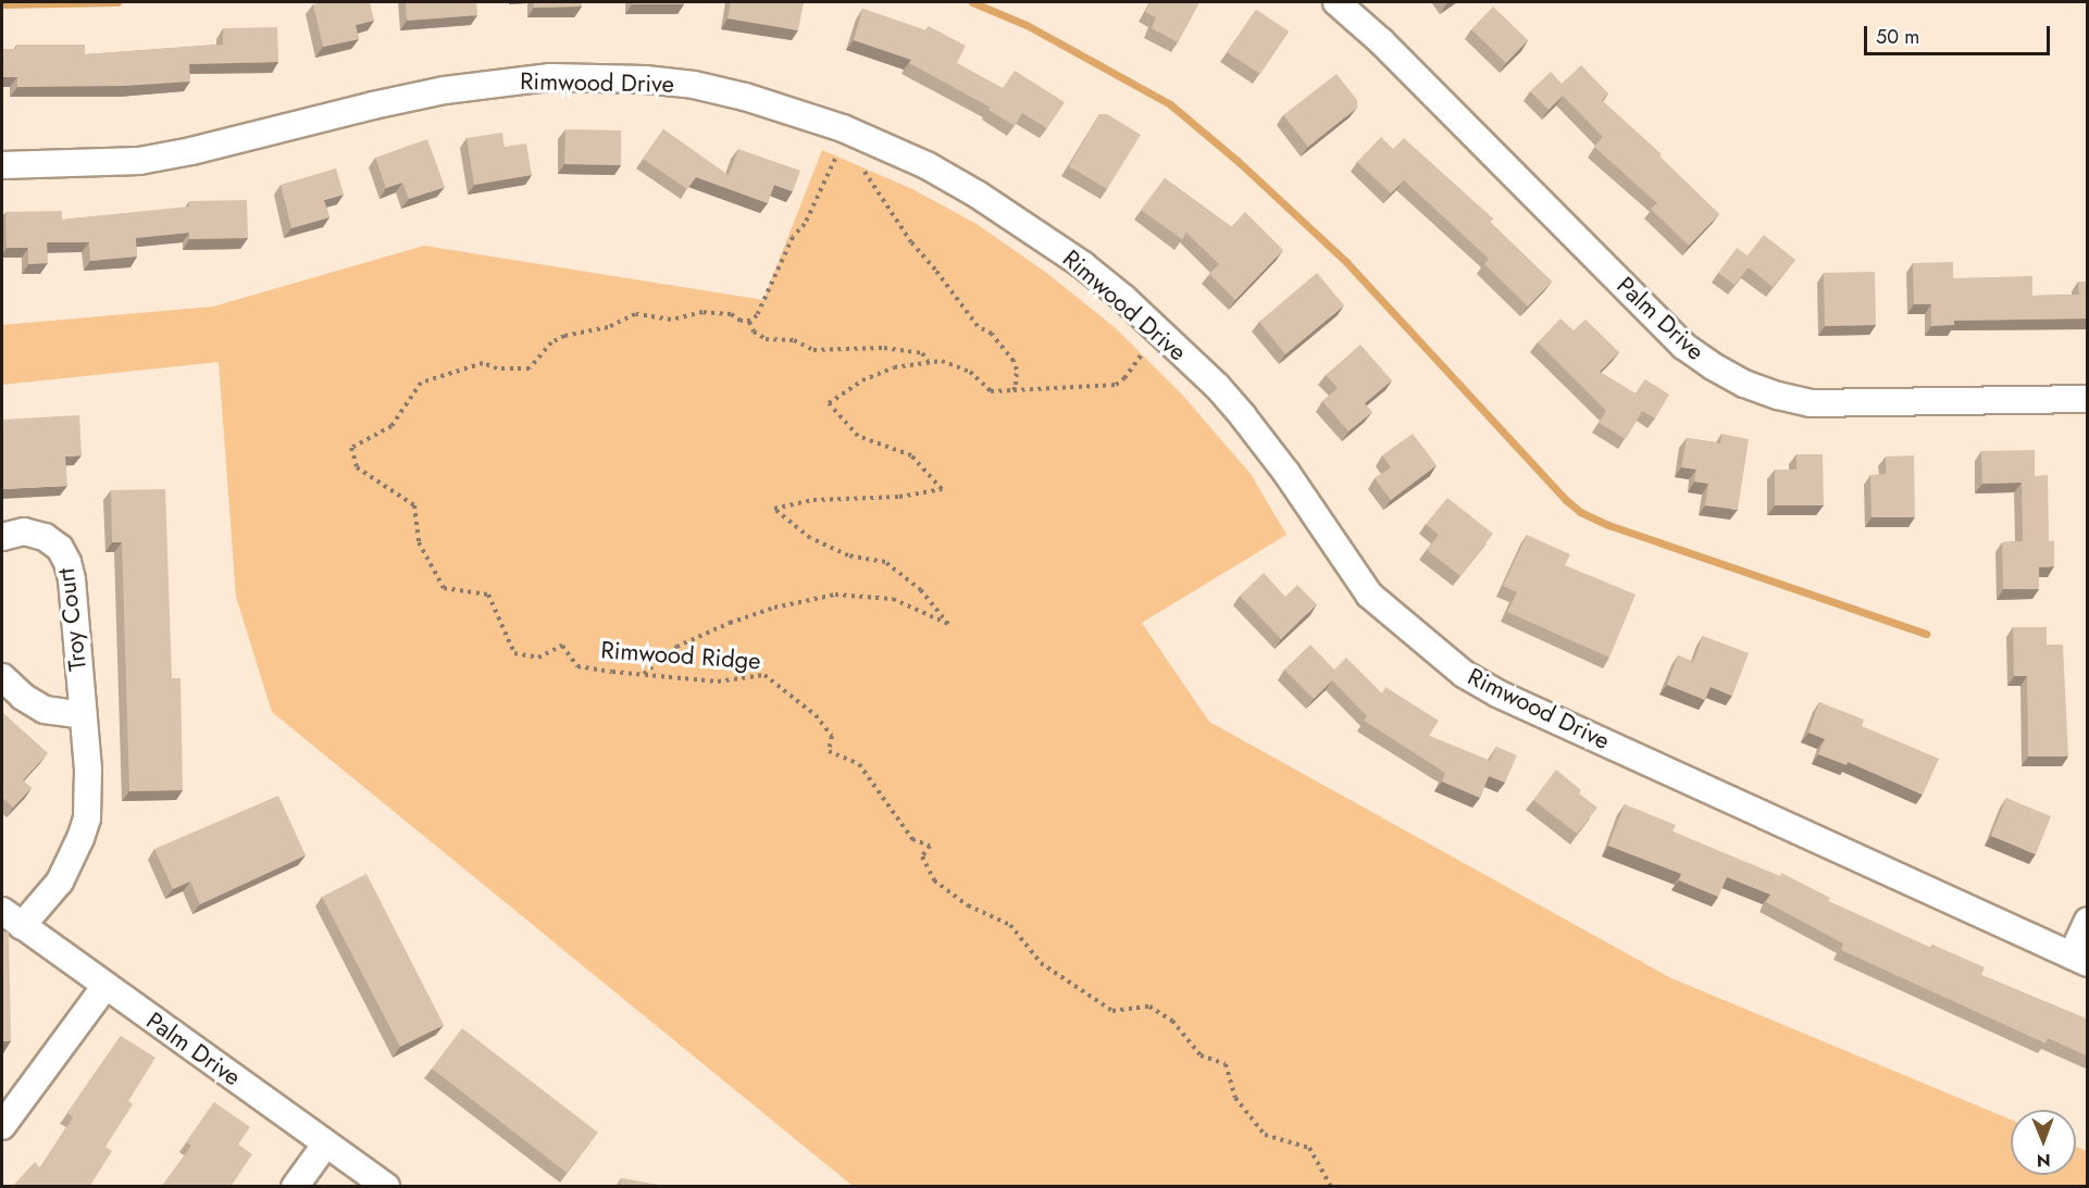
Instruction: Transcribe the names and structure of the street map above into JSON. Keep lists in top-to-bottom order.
{
  "streets": {
    "street": ["Rimwood Drive", "Palm Drive", "Troy Court"],
    "path": ["Rimwood Ridge"]
  },
  "crossings": [
    ["Palm Drive", "Troy Court"]
  ],
  "scale_bar": "50 m",
  "north": "bottom"
}
